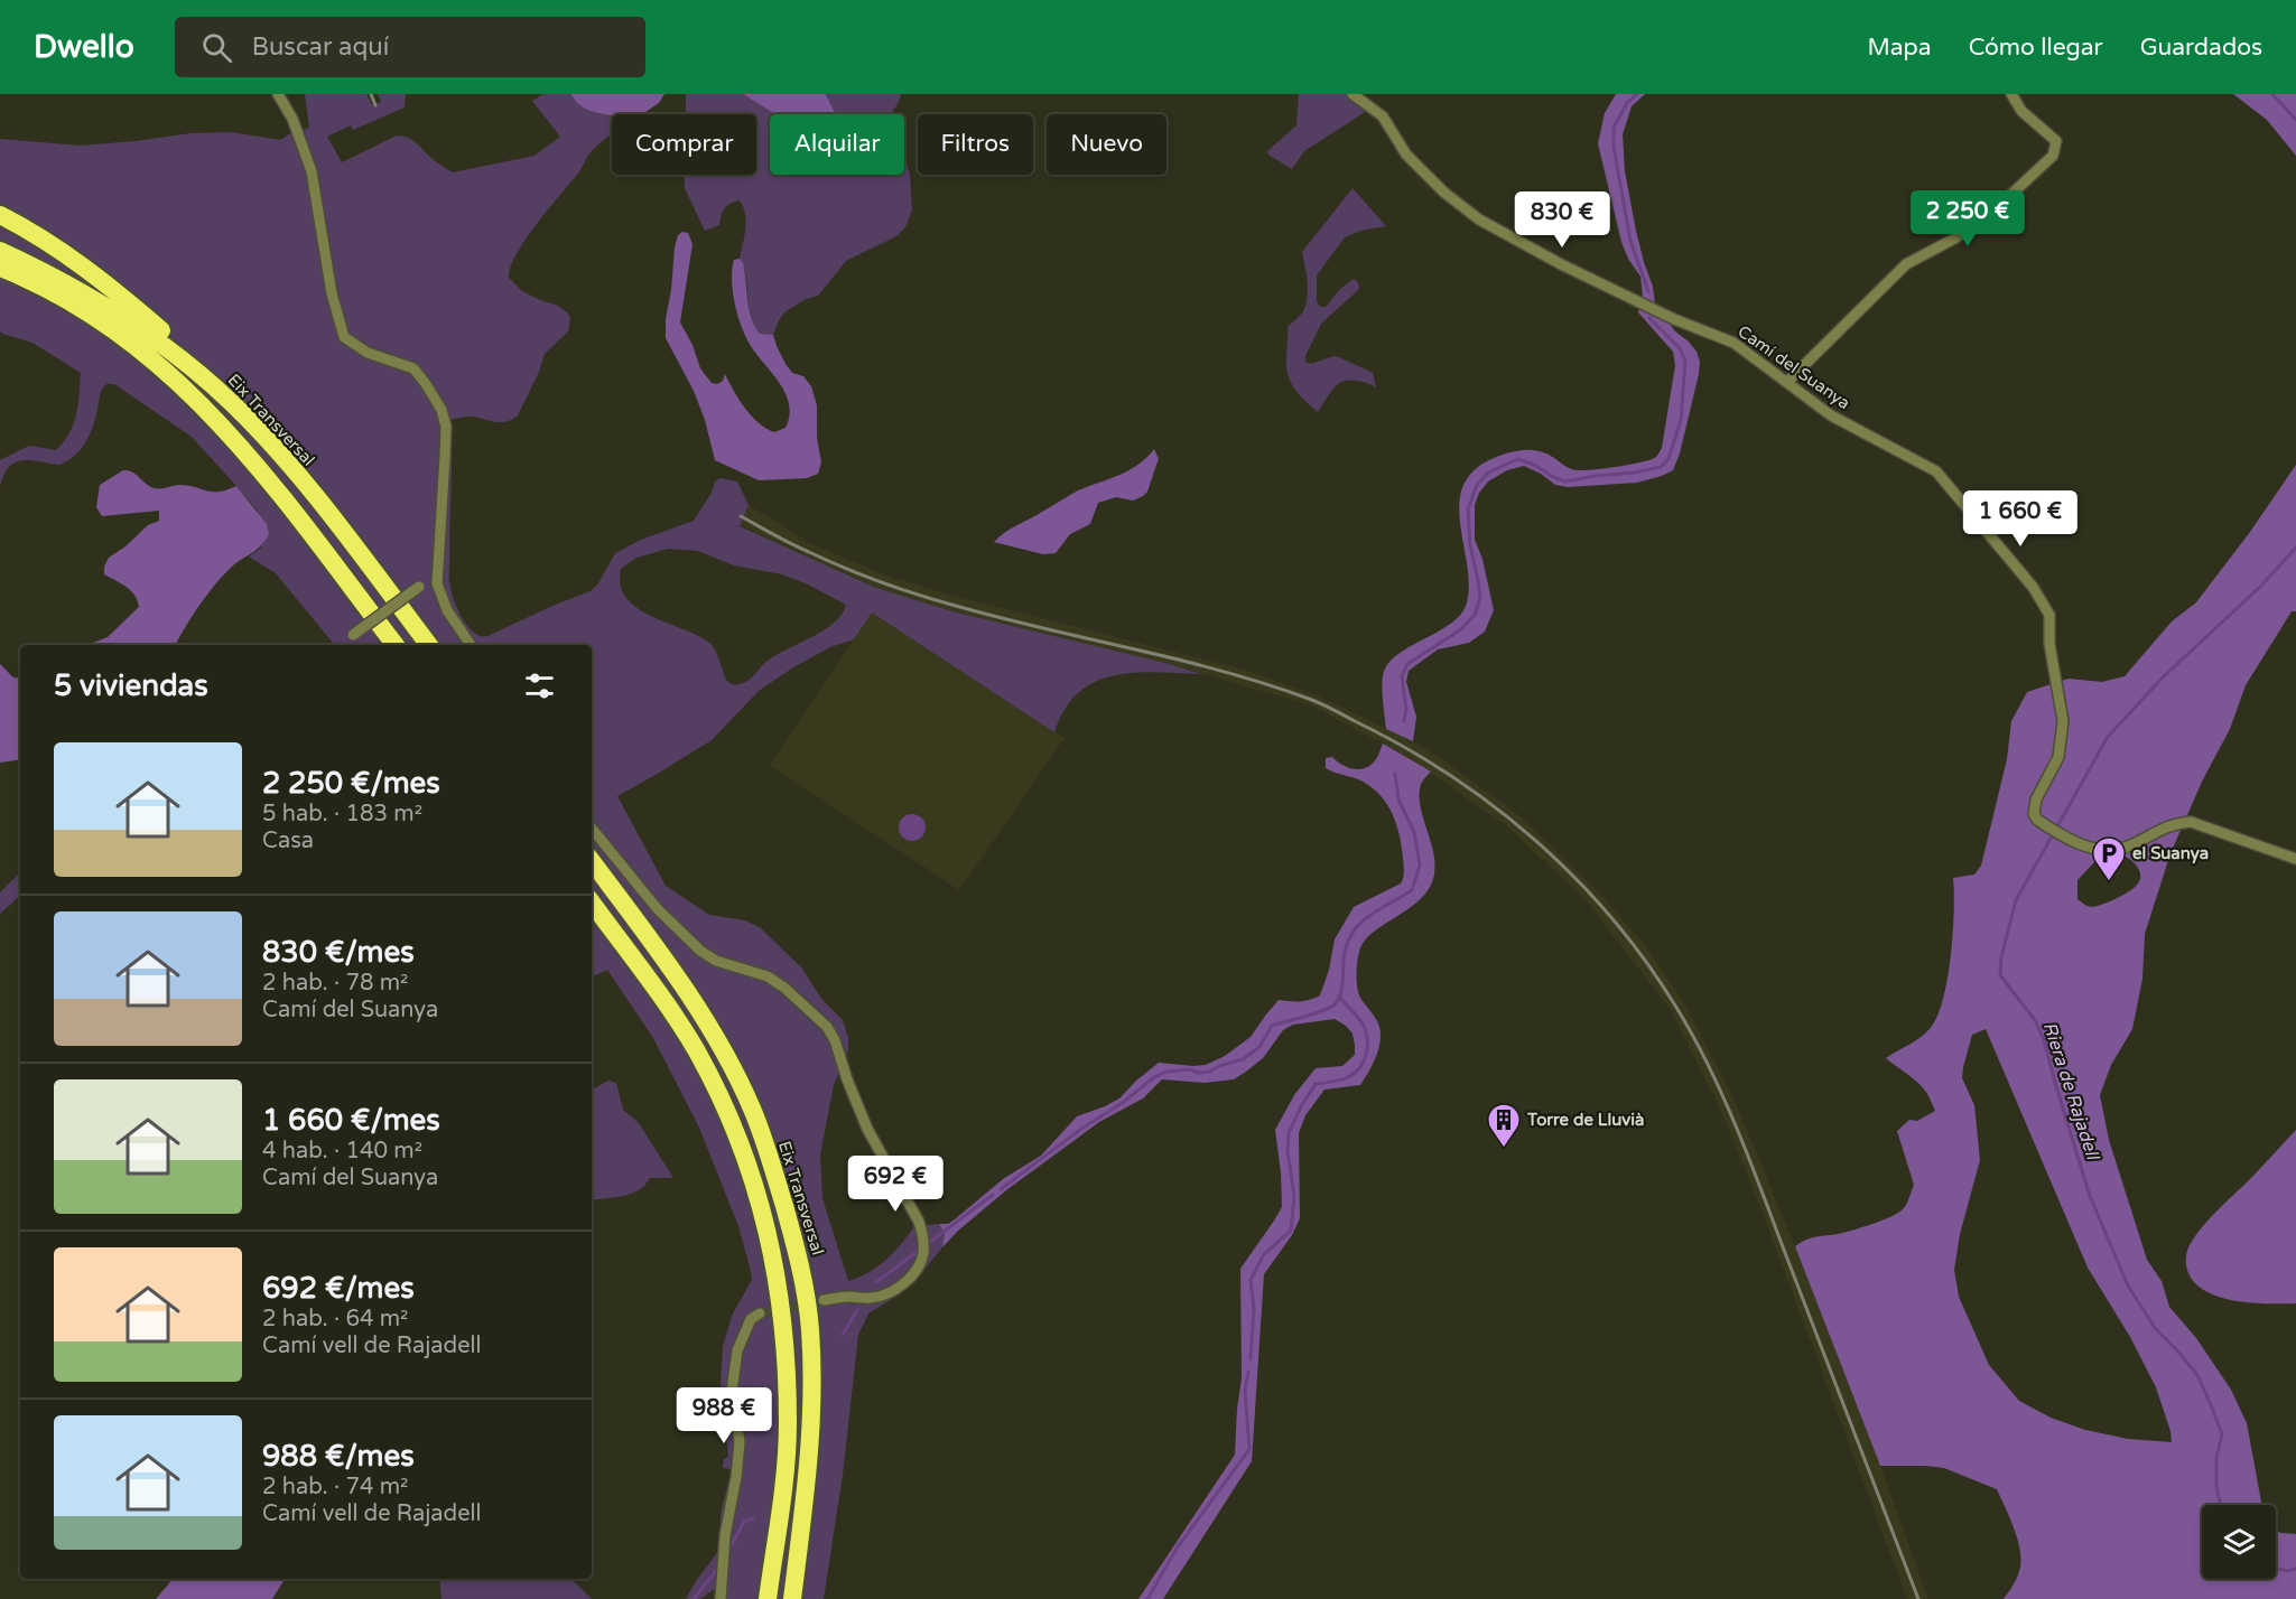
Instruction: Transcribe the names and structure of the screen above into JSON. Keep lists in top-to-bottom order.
{
  "streets": {
    "highway": ["Eix Transversal"],
    "street": ["Camí del Suanya"]
  },
  "water": ["Riera de Rajadell"],
  "places": {
    "parking": ["el Suanya"],
    "building": ["Torre de Lluvià"]
  },
  "page": {
    "header": "Dwello",
    "search": "Buscar aquí",
    "nav": ["Mapa", "Cómo llegar", "Guardados"],
    "chip": [
      "Comprar",
      "Alquilar",
      "Filtros",
      "Nuevo"
    ],
    "price": [
      "2 250 €",
      "830 €",
      "1 660 €",
      "692 €",
      "988 €"
    ],
    "heading": "5 viviendas",
    "list": [
      {
        "name": "2 250 €/mes",
        "note": "5 hab. · 183 m² · Casa"
      },
      {
        "name": "830 €/mes",
        "note": "2 hab. · 78 m² · Camí del Suanya"
      },
      {
        "name": "1 660 €/mes",
        "note": "4 hab. · 140 m² · Camí del Suanya"
      },
      {
        "name": "692 €/mes",
        "note": "2 hab. · 64 m² · Camí vell de Rajadell"
      },
      {
        "name": "988 €/mes",
        "note": "2 hab. · 74 m² · Camí vell de Rajadell"
      }
    ]
  }
}
